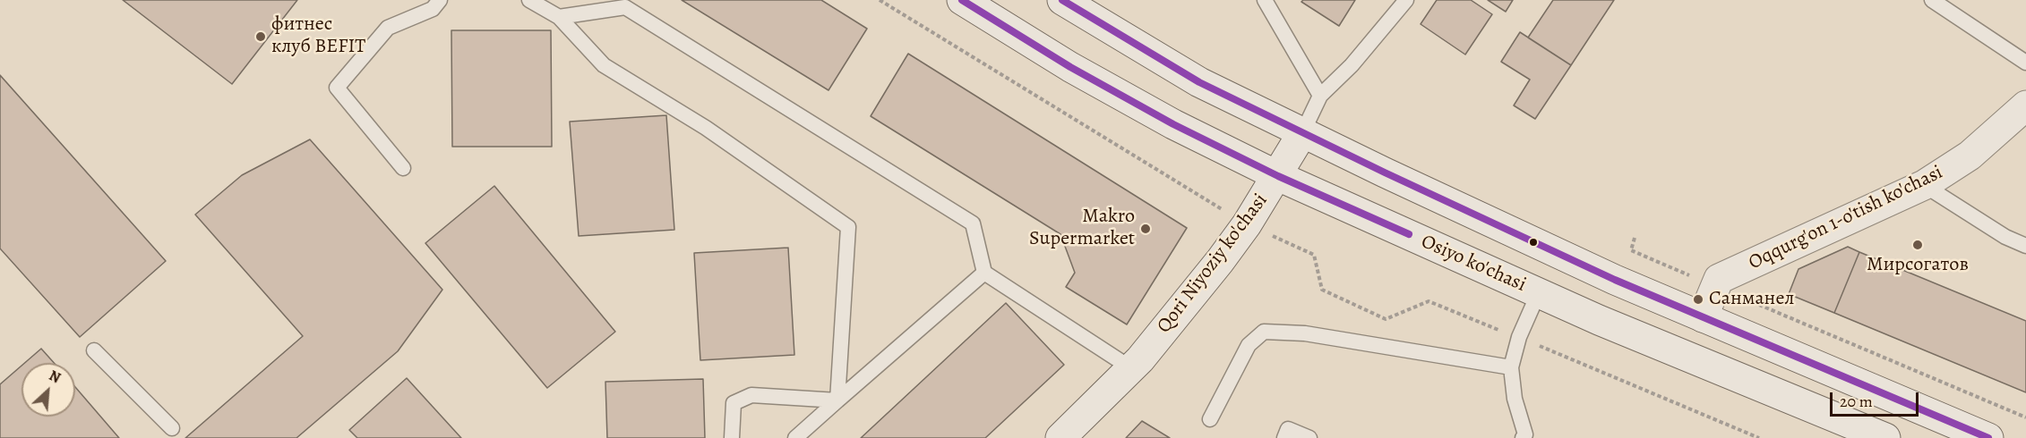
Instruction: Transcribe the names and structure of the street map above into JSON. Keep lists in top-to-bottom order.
{
  "streets": {
    "main road": ["Oqqurg'on 1-o'tish ko'chasi", "Qori Niyoziy ko'chasi", "Osiyo ko'chasi"]
  },
  "crossings": [
    ["Oqqurg'on 1-o'tish ko'chasi", "Osiyo ko'chasi"],
    ["Qori Niyoziy ko'chasi", "Osiyo ko'chasi"]
  ],
  "places": [
    "фитнес клуб BEFIT",
    "Makro Supermarket",
    "Мирсогатов",
    "Санманел"
  ],
  "scale_bar": "20 m",
  "north": "top right"
}
